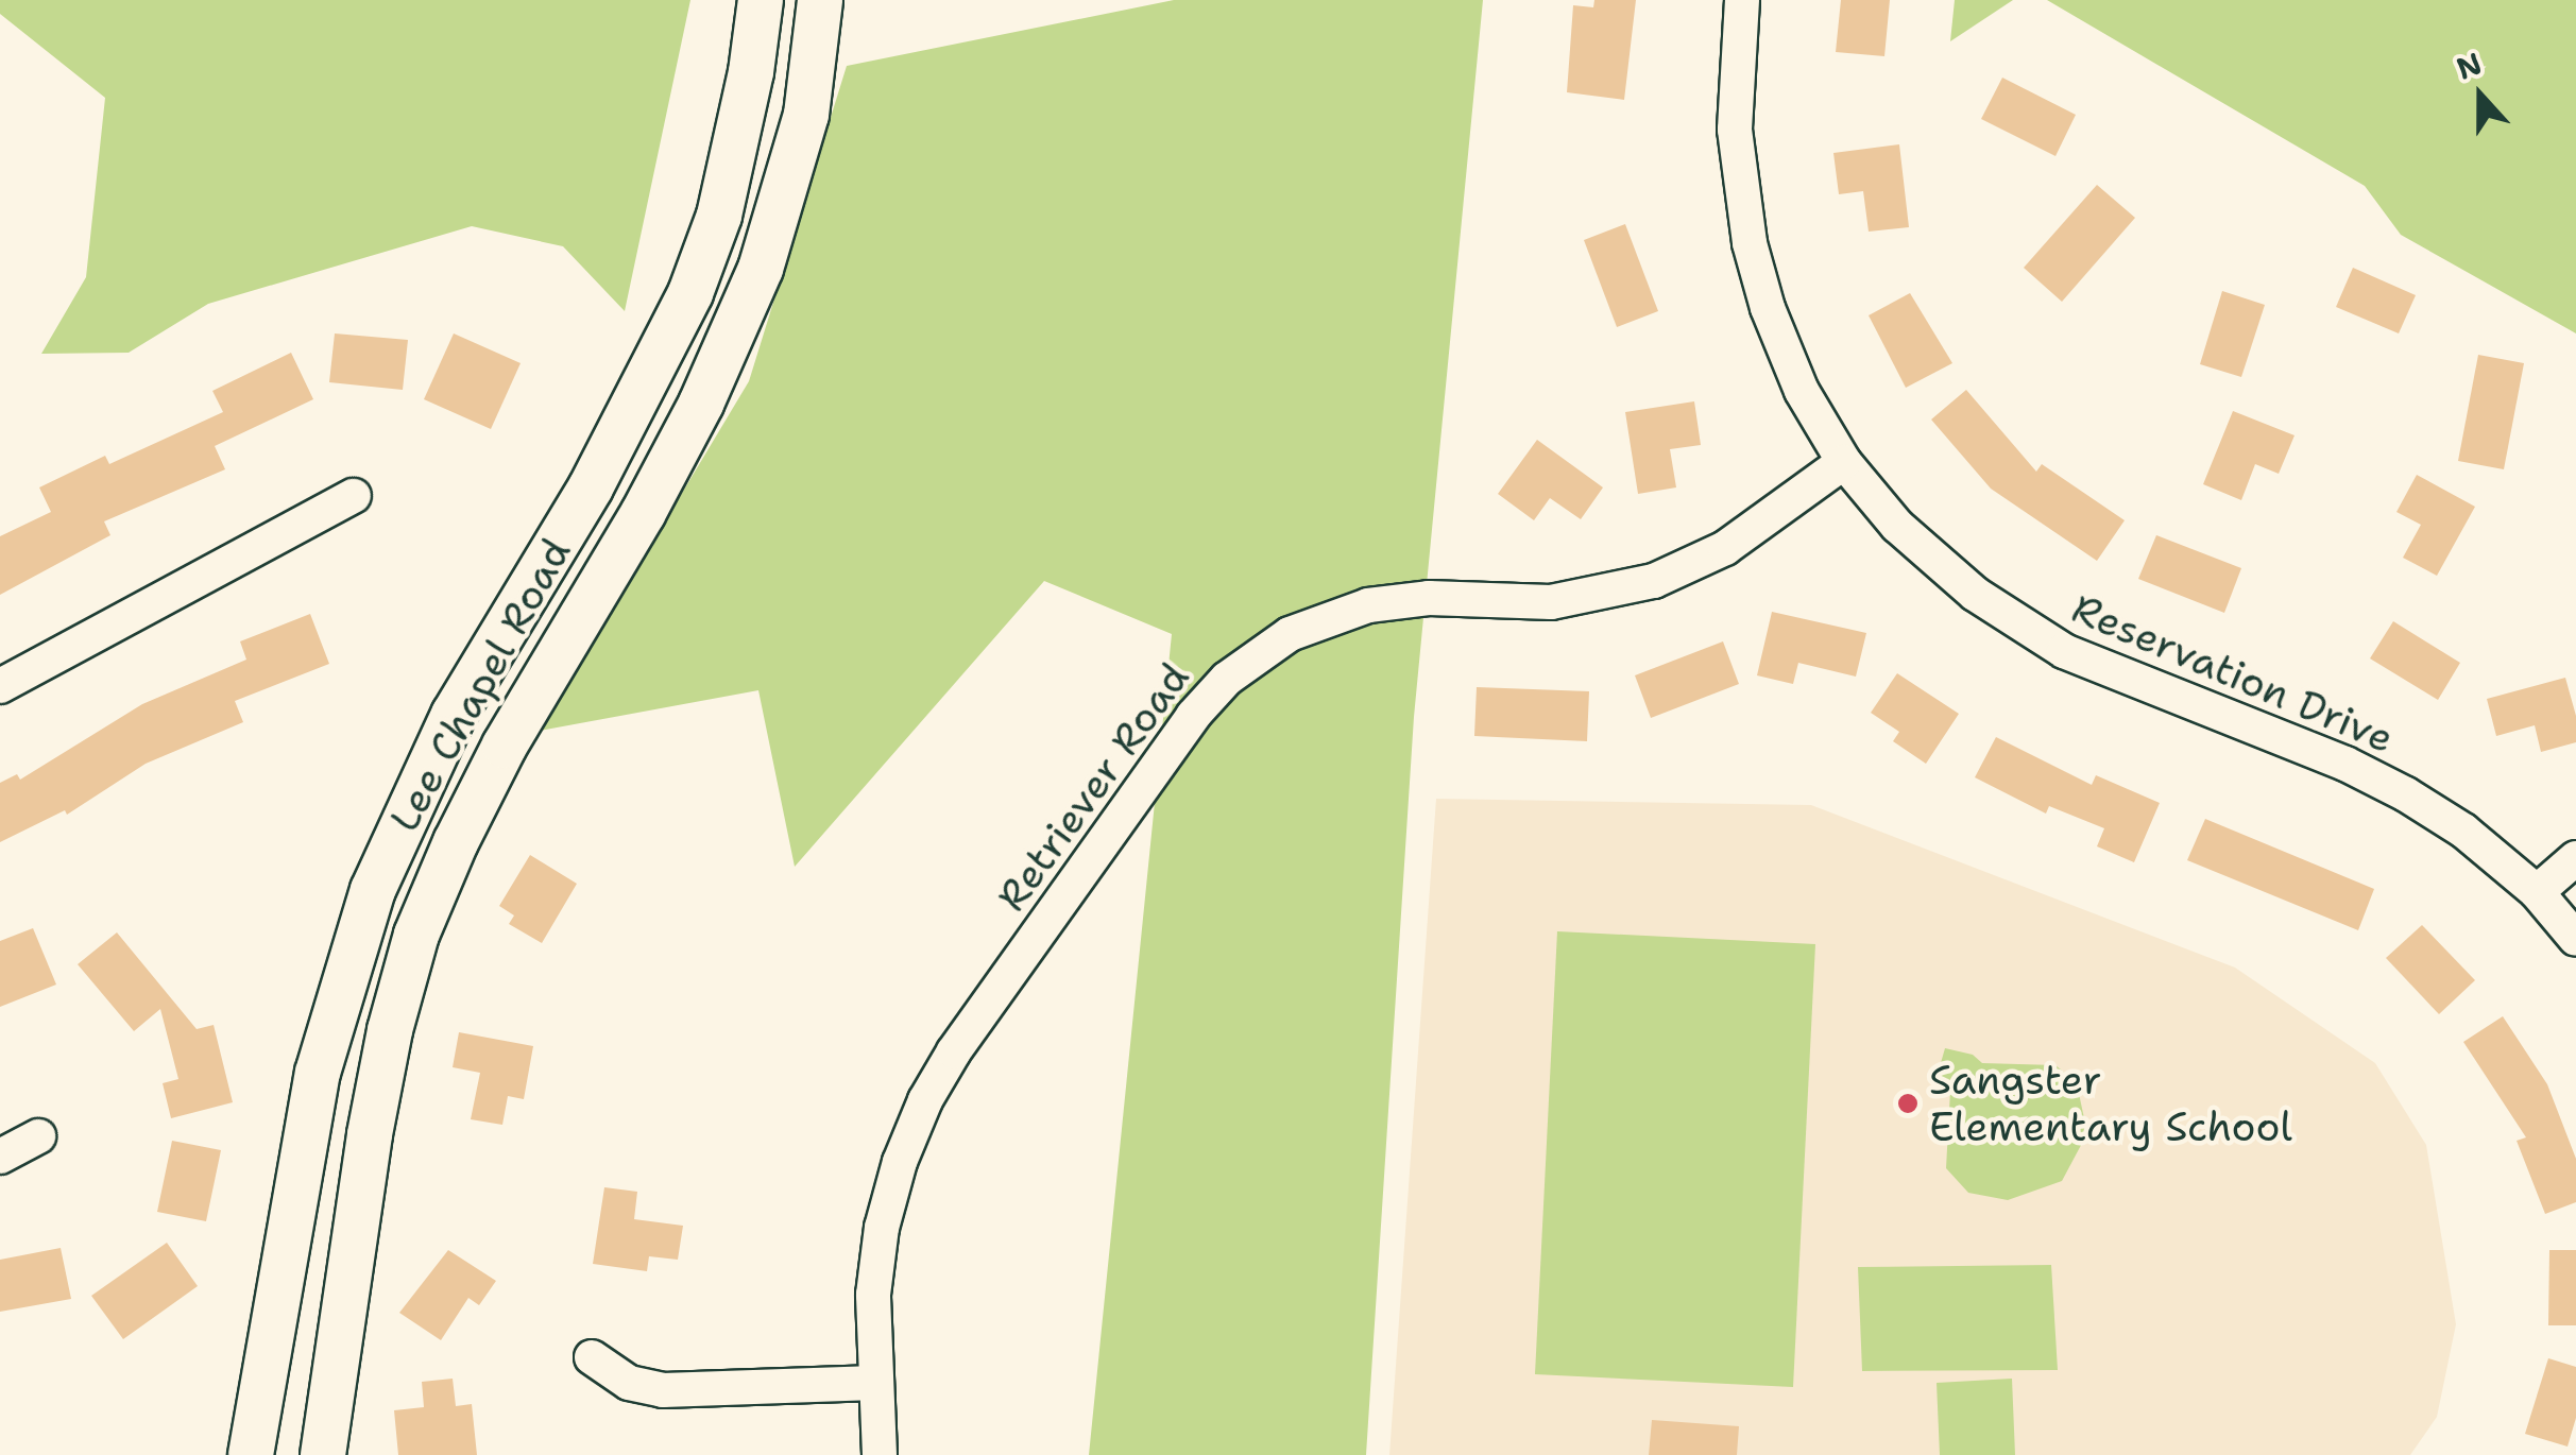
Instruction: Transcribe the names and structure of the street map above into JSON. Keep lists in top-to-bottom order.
{
  "streets": {
    "main road": ["Lee Chapel Road"],
    "street": ["Reservation Drive", "Retriever Road"]
  },
  "crossings": [
    ["Reservation Drive", "Retriever Road"]
  ],
  "places": ["Sangster Elementary School"],
  "north": "top"
}
